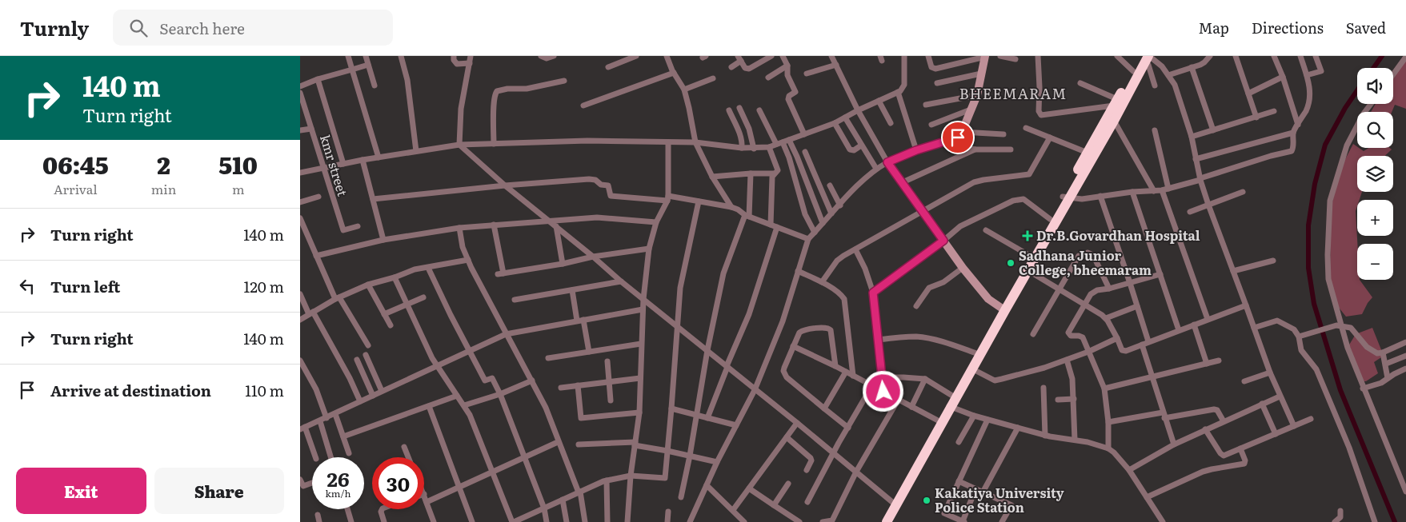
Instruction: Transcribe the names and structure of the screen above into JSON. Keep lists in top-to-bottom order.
{
  "streets": {
    "street": ["kmr street"]
  },
  "districts": ["BHEEMARAM"],
  "places": {
    "health": ["Dr.B.Govardhan Hospital"],
    "other": ["Sadhana Junior College, bheemaram", "Kakatiya University Police Station"]
  },
  "page": {
    "header": "Turnly",
    "search": "Search here",
    "nav": ["Map", "Directions", "Saved"],
    "turn": ["140 m", "Turn right"],
    "map_buttons": ["+", "−"],
    "eta": [
      "06:45",
      "Arrival",
      "2",
      "min",
      "510",
      "m"
    ],
    "list": [
      {
        "name": "Turn right",
        "value": "140 m"
      },
      {
        "name": "Turn left",
        "value": "120 m"
      },
      {
        "name": "Turn right",
        "value": "140 m"
      },
      {
        "name": "Arrive at destination",
        "value": "110 m"
      }
    ],
    "speed": "26 km/h",
    "limit": "30",
    "buttons": ["Exit", "Share"]
  }
}
